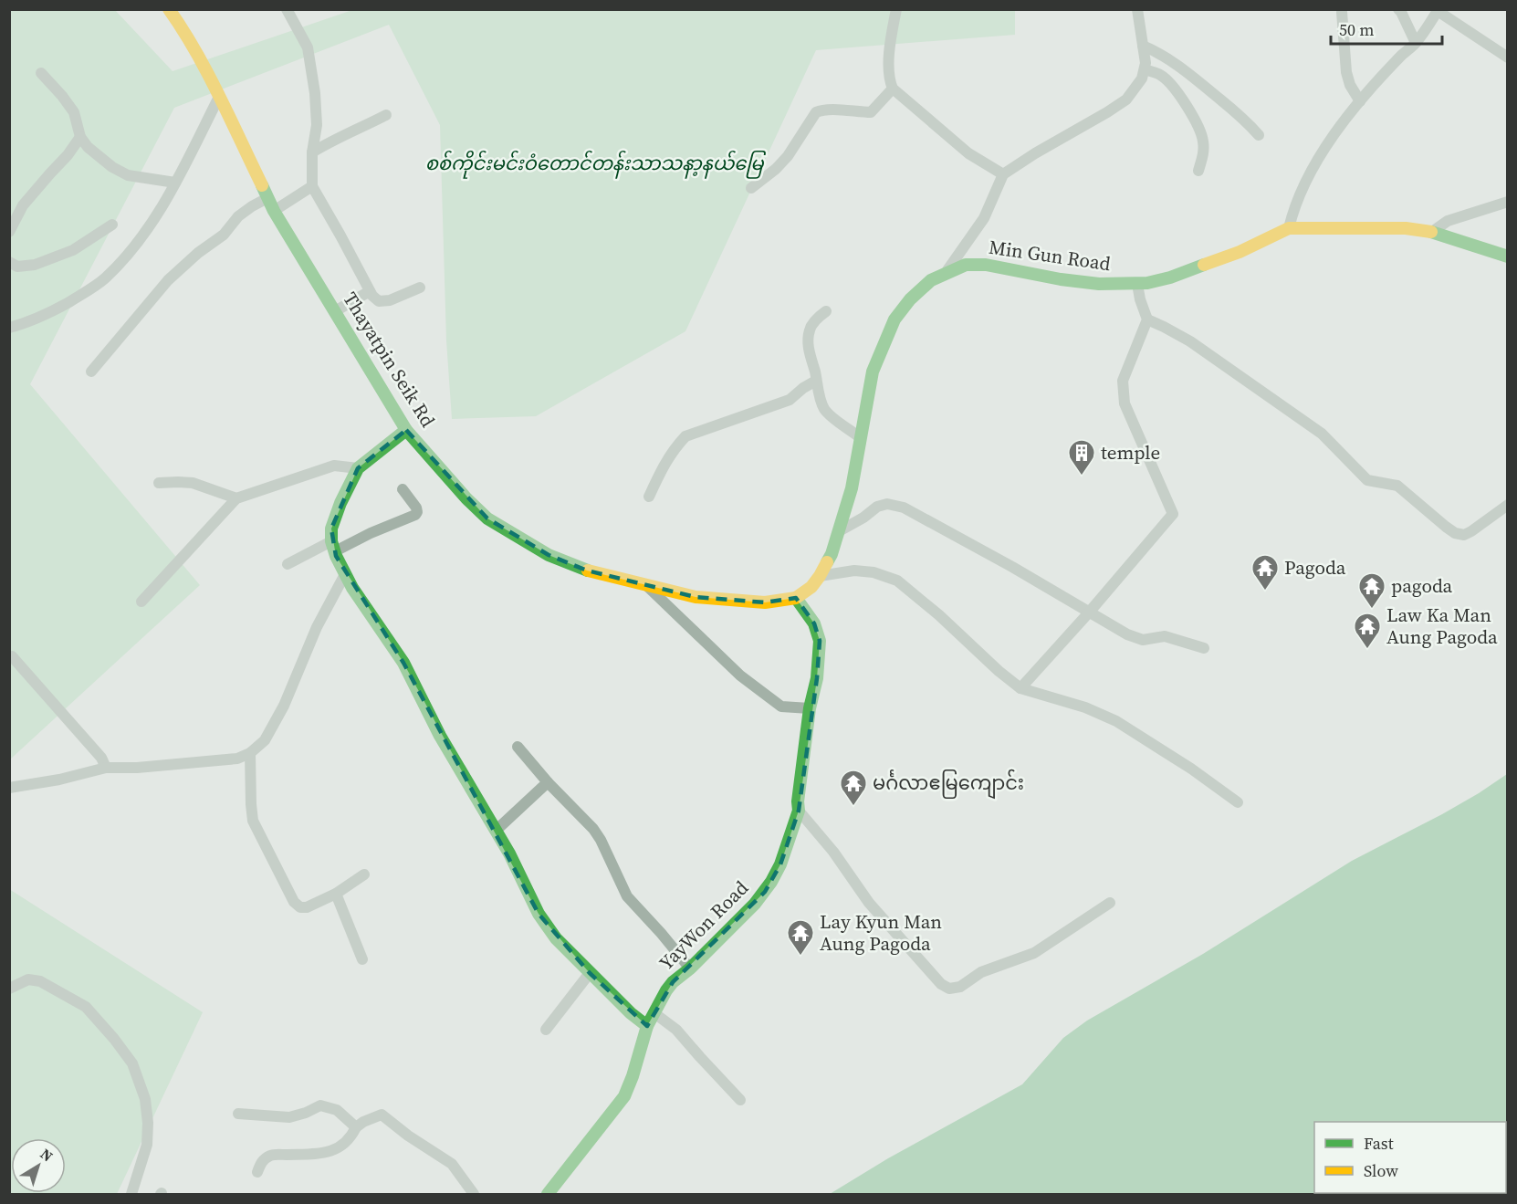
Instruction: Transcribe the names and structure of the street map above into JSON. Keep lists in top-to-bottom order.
{
  "streets": {
    "street": ["Min Gun Road", "Thayatpin Seik Rd", "YayWon Road"]
  },
  "crossings": [
    ["Min Gun Road", "Thayatpin Seik Rd"],
    ["Min Gun Road", "YayWon Road"],
    ["Thayatpin Seik Rd", "YayWon Road"]
  ],
  "parks": ["စစ်ကိုင်းမင်းဝံတောင်တန်းသာသနာ့နယ်မြေ"],
  "places": {
    "building": ["temple"],
    "temple": [
      "Pagoda",
      "pagoda",
      "Law Ka Man Aung Pagoda",
      "မင်္ဂလာဧမြကျောင်း",
      "Lay Kyun Man Aung Pagoda"
    ]
  },
  "legend": ["Fast", "Slow"],
  "scale_bar": "50 m",
  "north": "top right"
}
